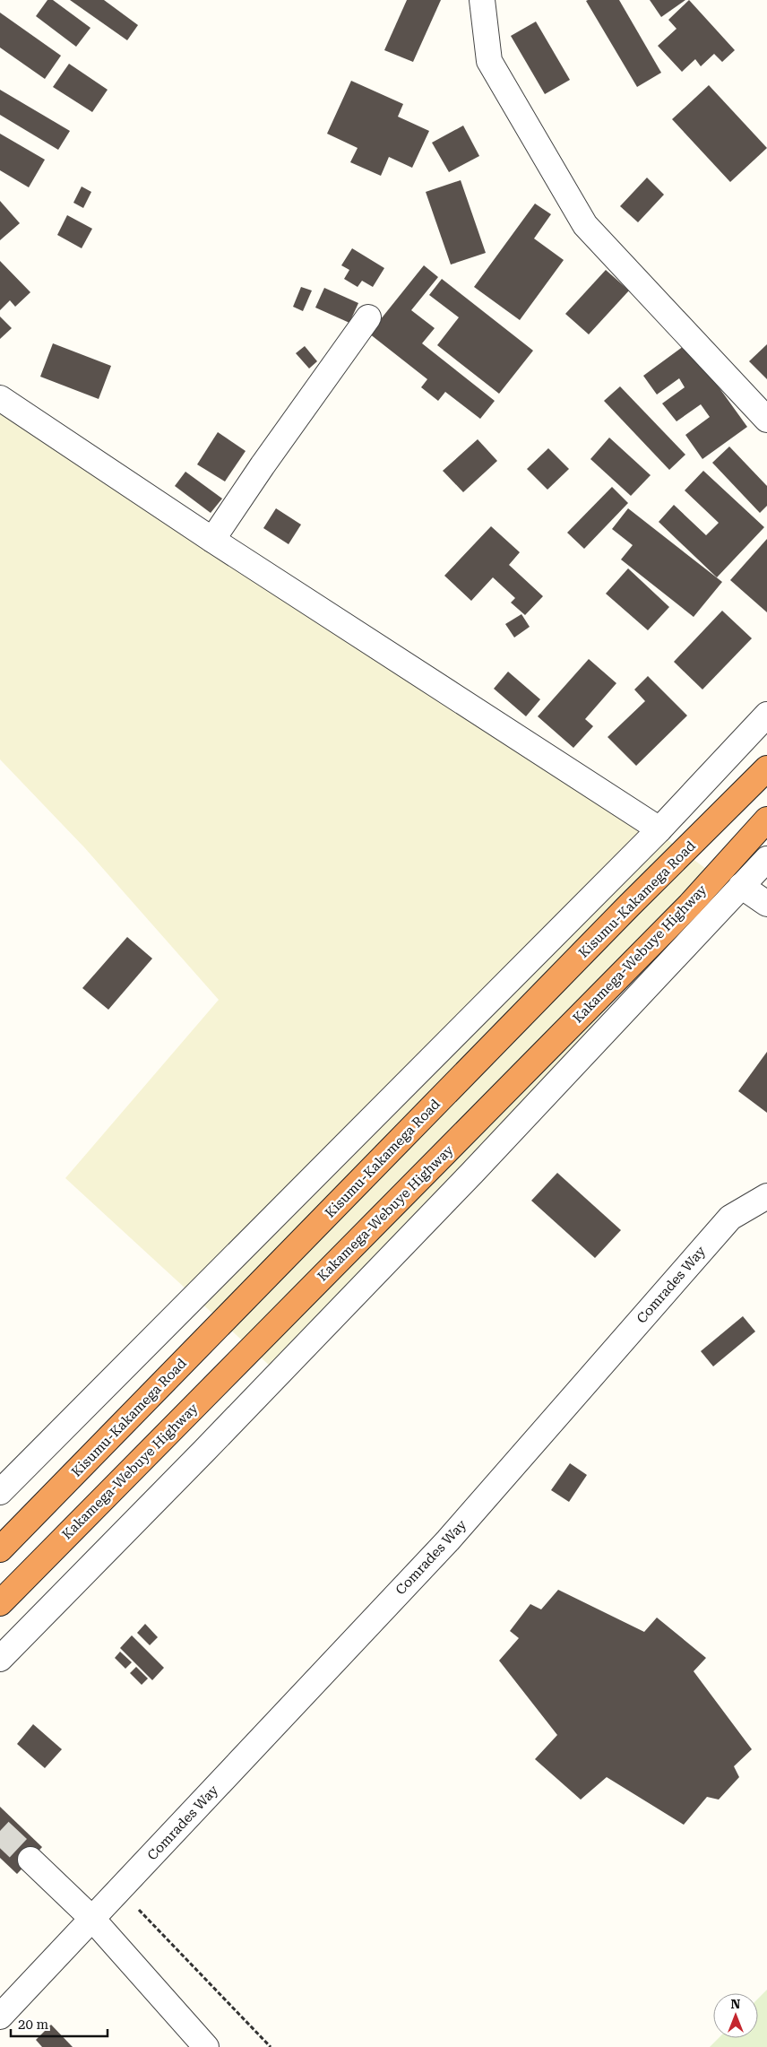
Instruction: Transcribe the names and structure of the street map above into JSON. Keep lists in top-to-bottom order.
{
  "streets": {
    "highway": ["Kisumu-Kakamega Road", "Kakamega-Webuye Highway"],
    "street": ["Comrades Way"]
  },
  "scale_bar": "20 m",
  "north": "top"
}
